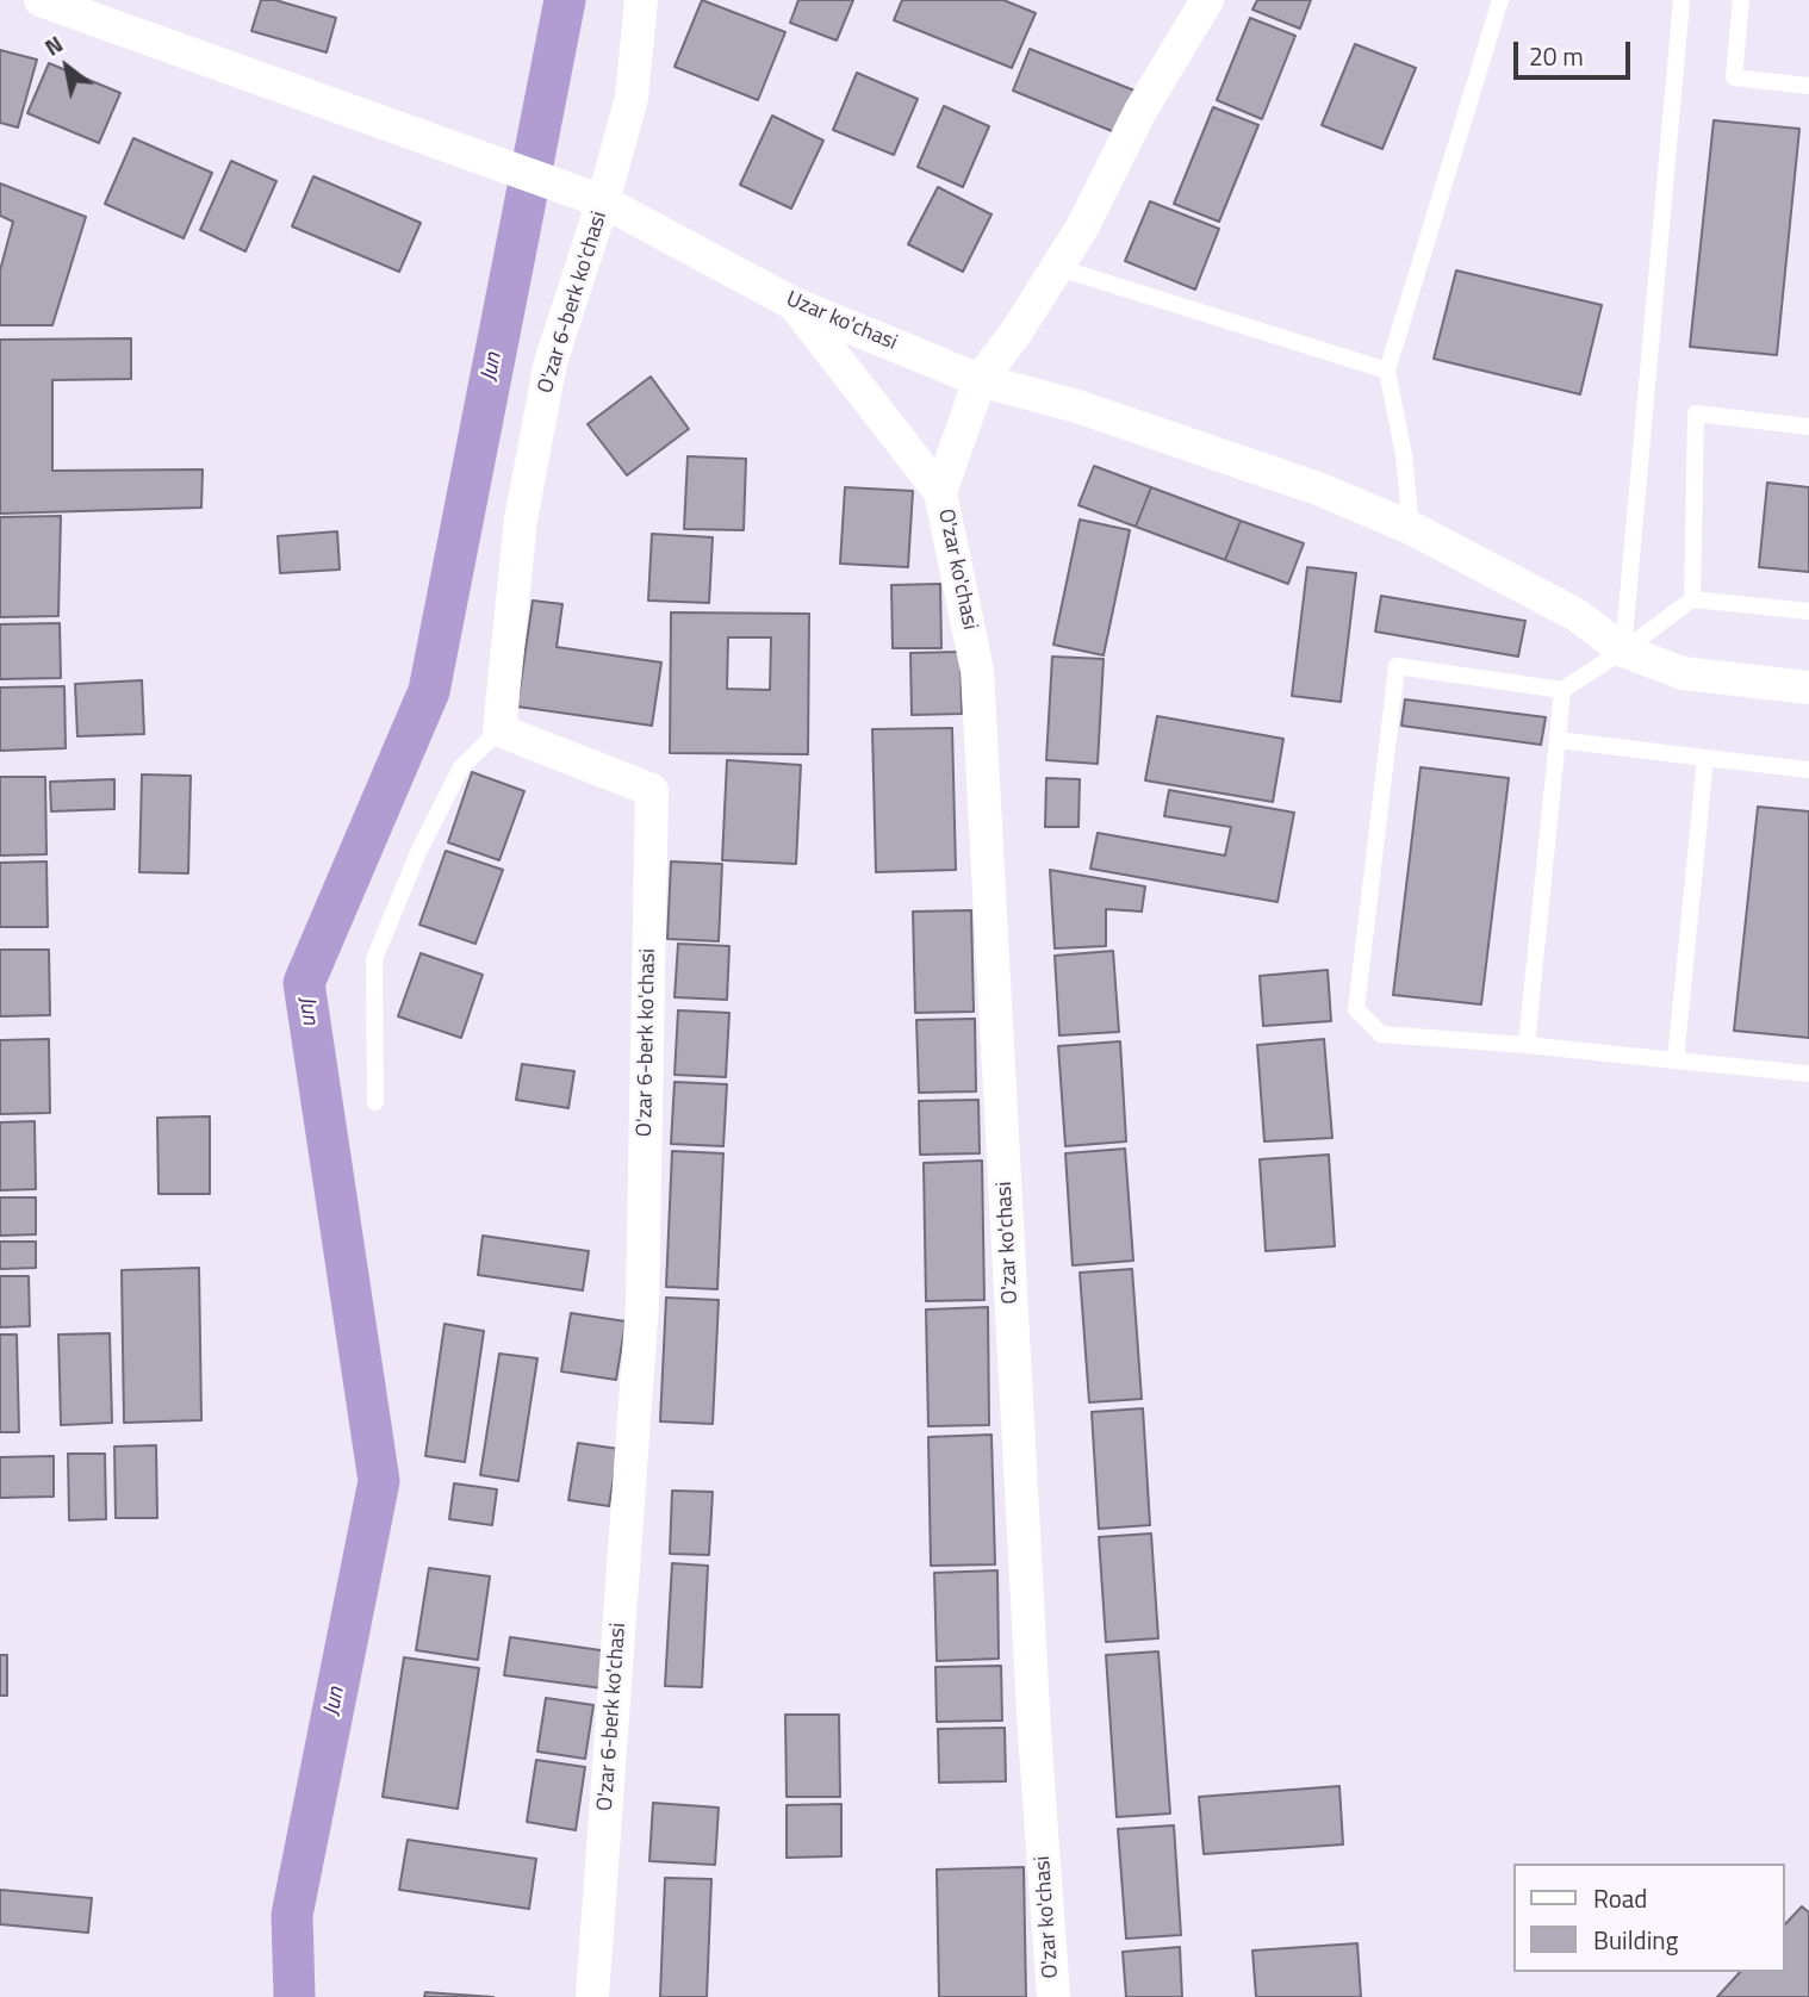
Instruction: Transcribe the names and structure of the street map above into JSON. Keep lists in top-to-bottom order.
{
  "streets": {
    "street": ["O'zar 6-berk ko'chasi", "Uzar ko'chasi", "O'zar ko'chasi"]
  },
  "crossings": [
    ["O'zar 6-berk ko'chasi", "Uzar ko'chasi"]
  ],
  "water": ["Jun"],
  "legend": ["Road", "Building"],
  "scale_bar": "20 m",
  "north": "top left"
}
